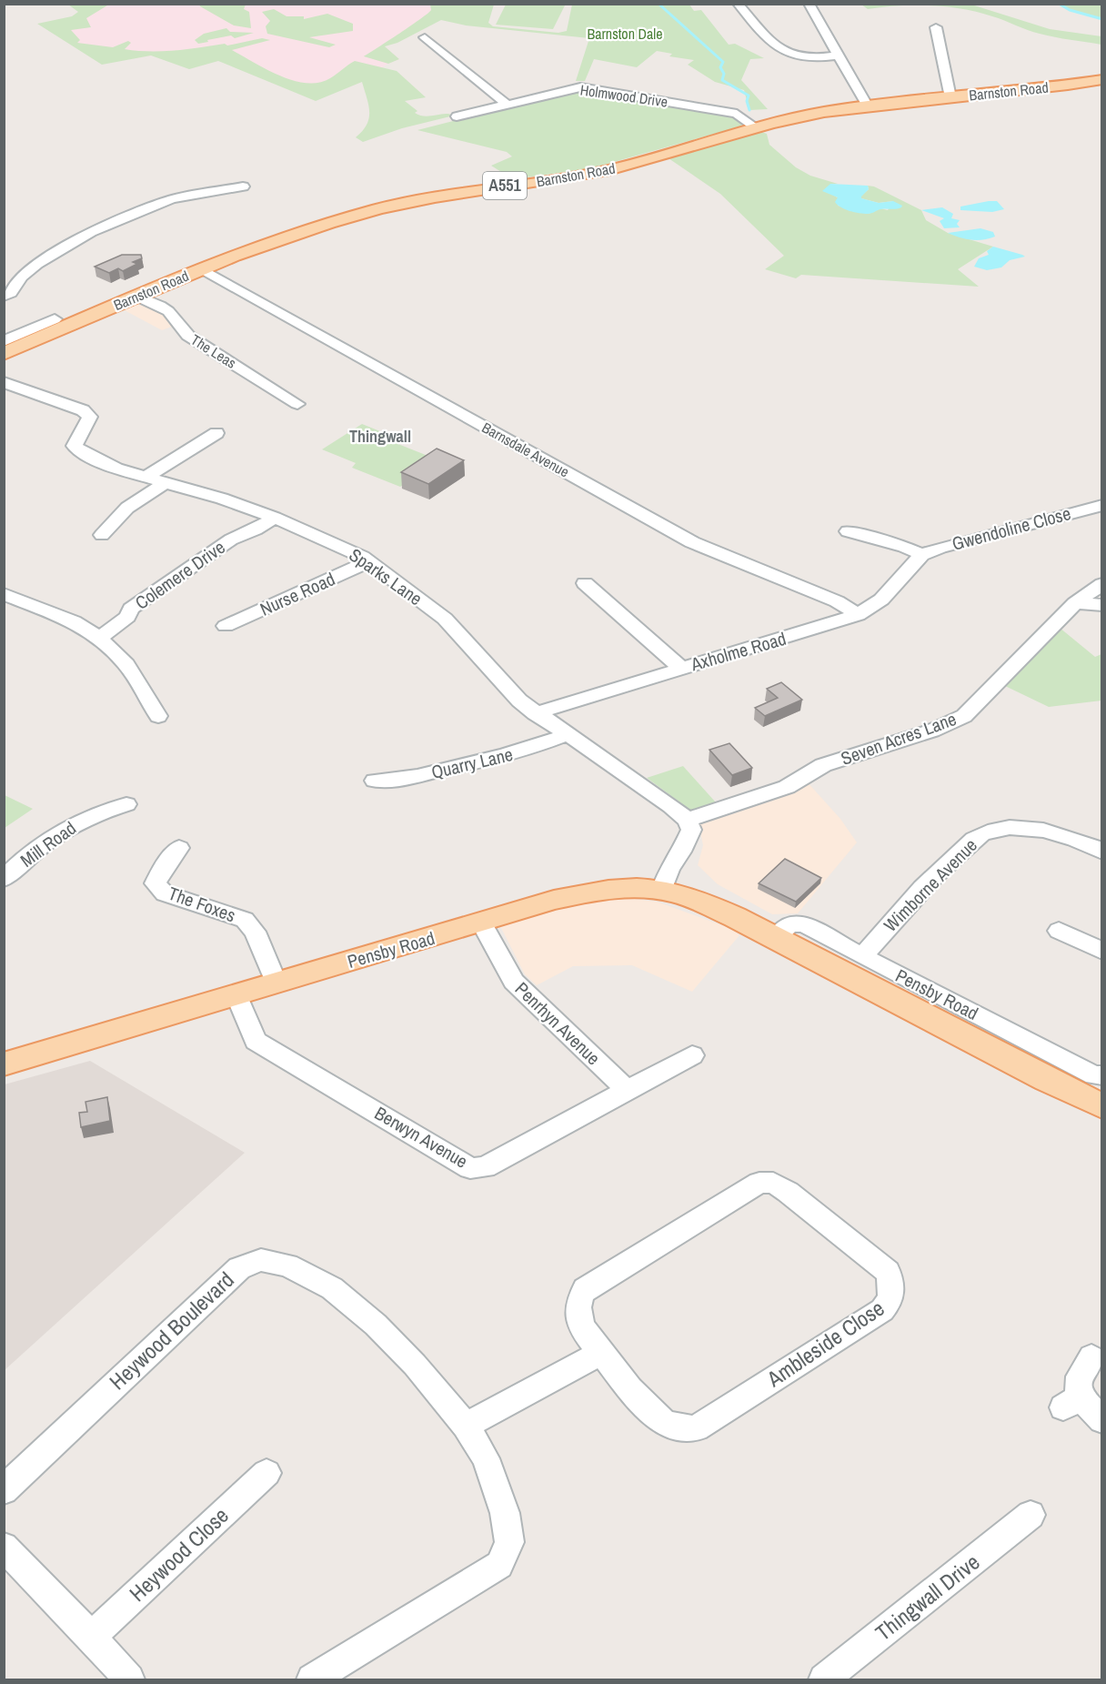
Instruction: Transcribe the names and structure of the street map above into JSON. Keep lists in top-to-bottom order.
{
  "streets": {
    "main road": ["Barnston Road", "A551", "Pensby Road"],
    "street": [
      "Holmwood Drive",
      "The Leas",
      "Barnsdale Avenue",
      "Gwendoline Close",
      "Colemere Drive",
      "Sparks Lane",
      "Nurse Road",
      "Axholme Road",
      "Seven Acres Lane",
      "Quarry Lane",
      "Mill Road",
      "Wimborne Avenue",
      "The Foxes",
      "Penrhyn Avenue",
      "Berwyn Avenue",
      "Heywood Boulevard",
      "Ambleside Close",
      "Heywood Close",
      "Thingwall Drive"
    ]
  },
  "crossings": [
    ["Barnston Road", "Holmwood Drive"],
    ["Barnston Road", "The Leas"],
    ["Barnston Road", "Barnsdale Avenue"],
    ["Barnsdale Avenue", "Axholme Road"],
    ["Gwendoline Close", "Axholme Road"],
    ["Colemere Drive", "Sparks Lane"],
    ["Sparks Lane", "Nurse Road"],
    ["Sparks Lane", "Axholme Road"],
    ["Sparks Lane", "Seven Acres Lane"],
    ["Sparks Lane", "Quarry Lane"],
    ["Wimborne Avenue", "Pensby Road"],
    ["The Foxes", "Pensby Road"],
    ["Pensby Road", "Penrhyn Avenue"],
    ["Pensby Road", "Berwyn Avenue"],
    ["Penrhyn Avenue", "Berwyn Avenue"]
  ],
  "districts": ["Thingwall"],
  "parks": ["Barnston Dale"]
}
